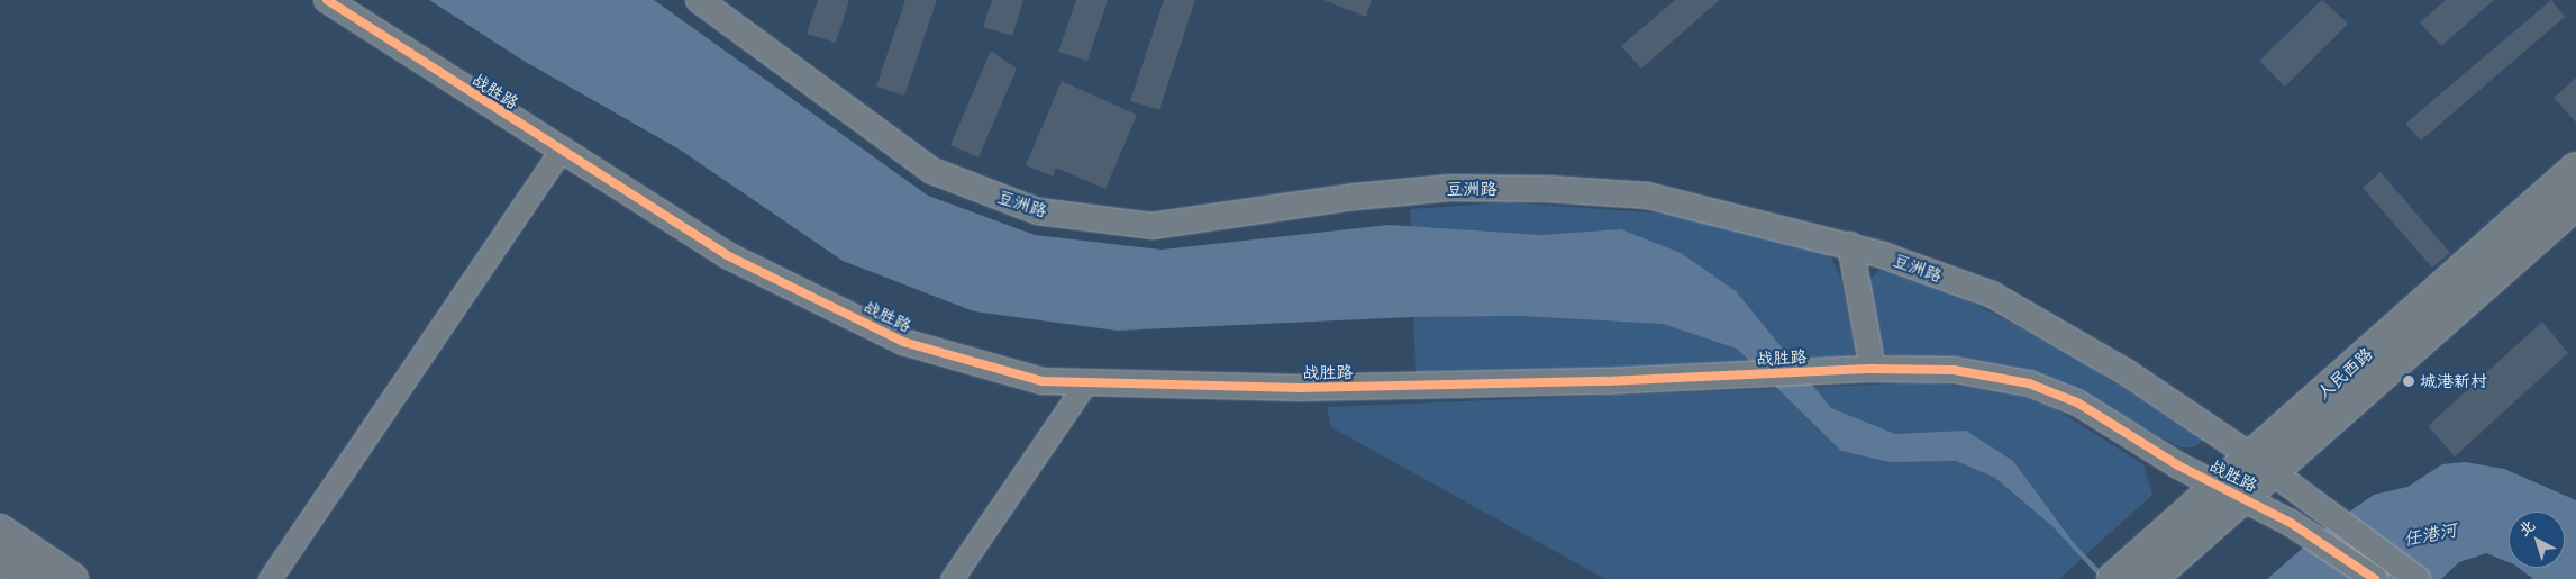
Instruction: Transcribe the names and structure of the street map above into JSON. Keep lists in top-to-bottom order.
{
  "streets": {
    "main road": ["人民西路"],
    "street": ["战胜路", "豆洲路"]
  },
  "crossings": [
    ["战胜路", "豆洲路"],
    ["战胜路", "人民西路"],
    ["豆洲路", "人民西路"]
  ],
  "water": ["任港河"],
  "places": ["城港新村"],
  "north": "top left"
}
